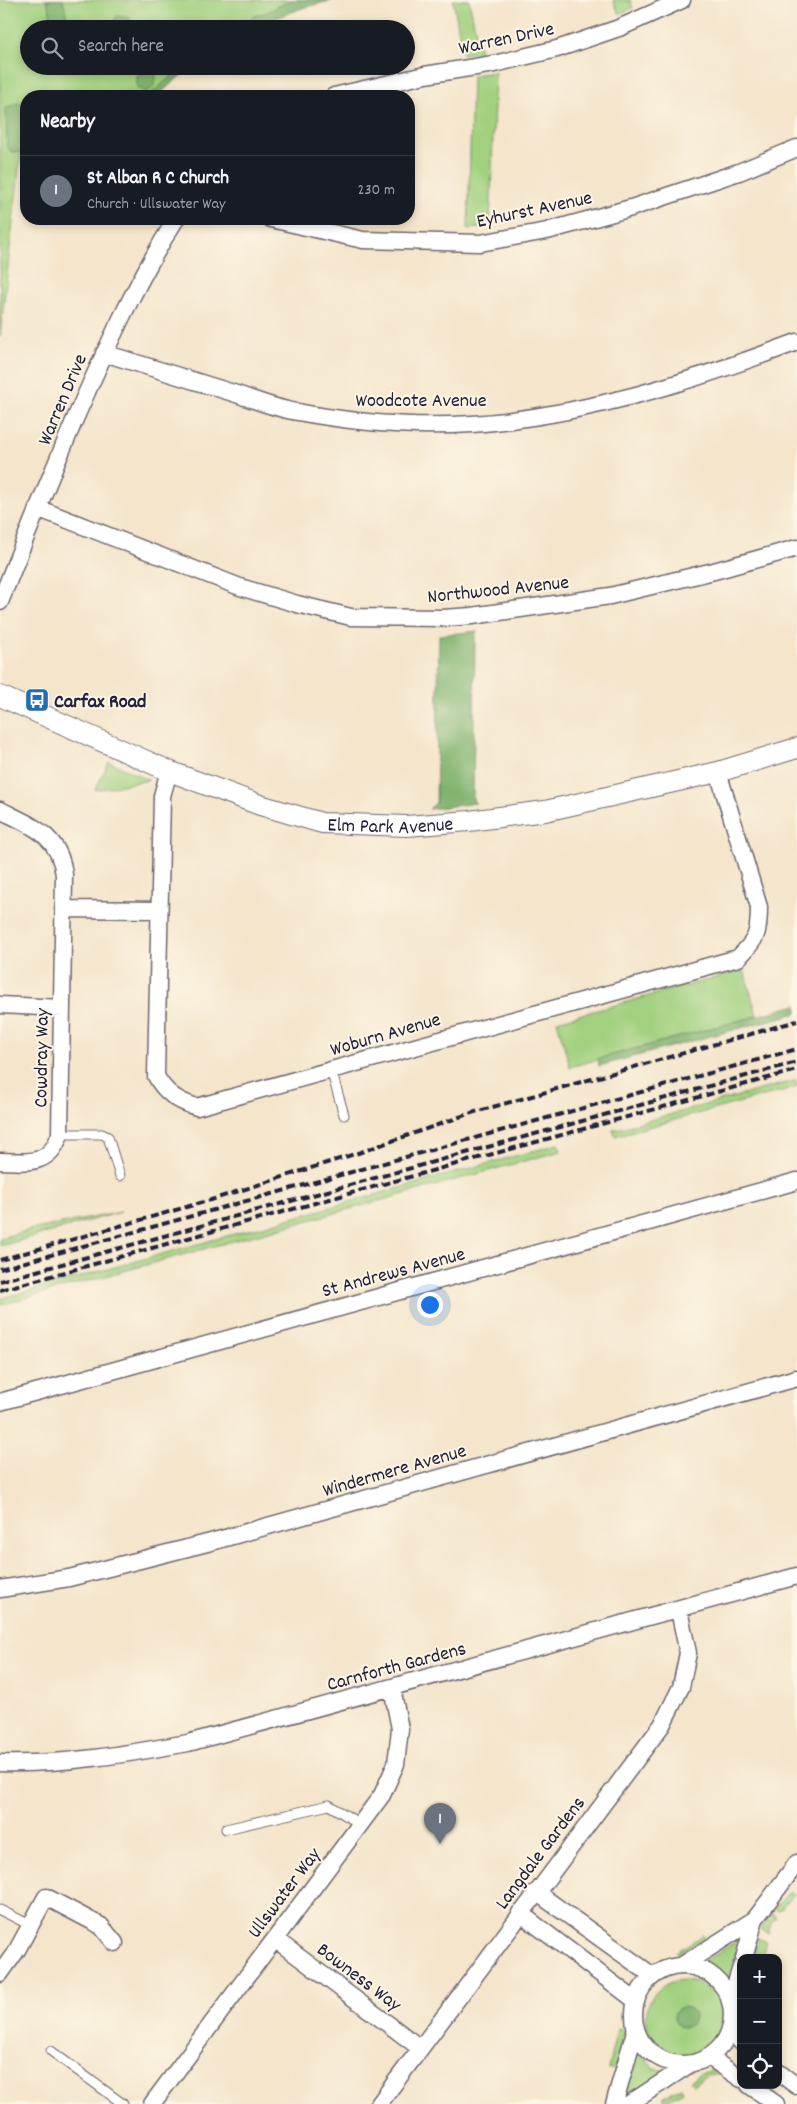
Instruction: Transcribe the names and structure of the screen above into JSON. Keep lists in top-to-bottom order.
{
  "streets": {
    "street": [
      "Warren Drive",
      "Eyhurst Avenue",
      "Woodcote Avenue",
      "Northwood Avenue",
      "Elm Park Avenue",
      "Woburn Avenue",
      "Cowdray Way",
      "St Andrews Avenue",
      "Windermere Avenue",
      "Carnforth Gardens",
      "Langdale Gardens",
      "Ullswater Way",
      "Bowness Way"
    ]
  },
  "crossings": [
    ["Warren Drive", "Woodcote Avenue"],
    ["Warren Drive", "Northwood Avenue"],
    ["Elm Park Avenue", "Woburn Avenue"],
    ["Carnforth Gardens", "Langdale Gardens"],
    ["Carnforth Gardens", "Ullswater Way"],
    ["Langdale Gardens", "Bowness Way"],
    ["Ullswater Way", "Bowness Way"]
  ],
  "places": {
    "bus stop": ["Carfax Road"]
  },
  "page": {
    "search": "Search here",
    "heading": "Nearby",
    "list": [
      {
        "mark": "1",
        "name": "St Alban R C Church",
        "note": "Church · Ullswater Way",
        "value": "230 m"
      }
    ],
    "pins": "1",
    "map_buttons": ["+", "−"]
  }
}
